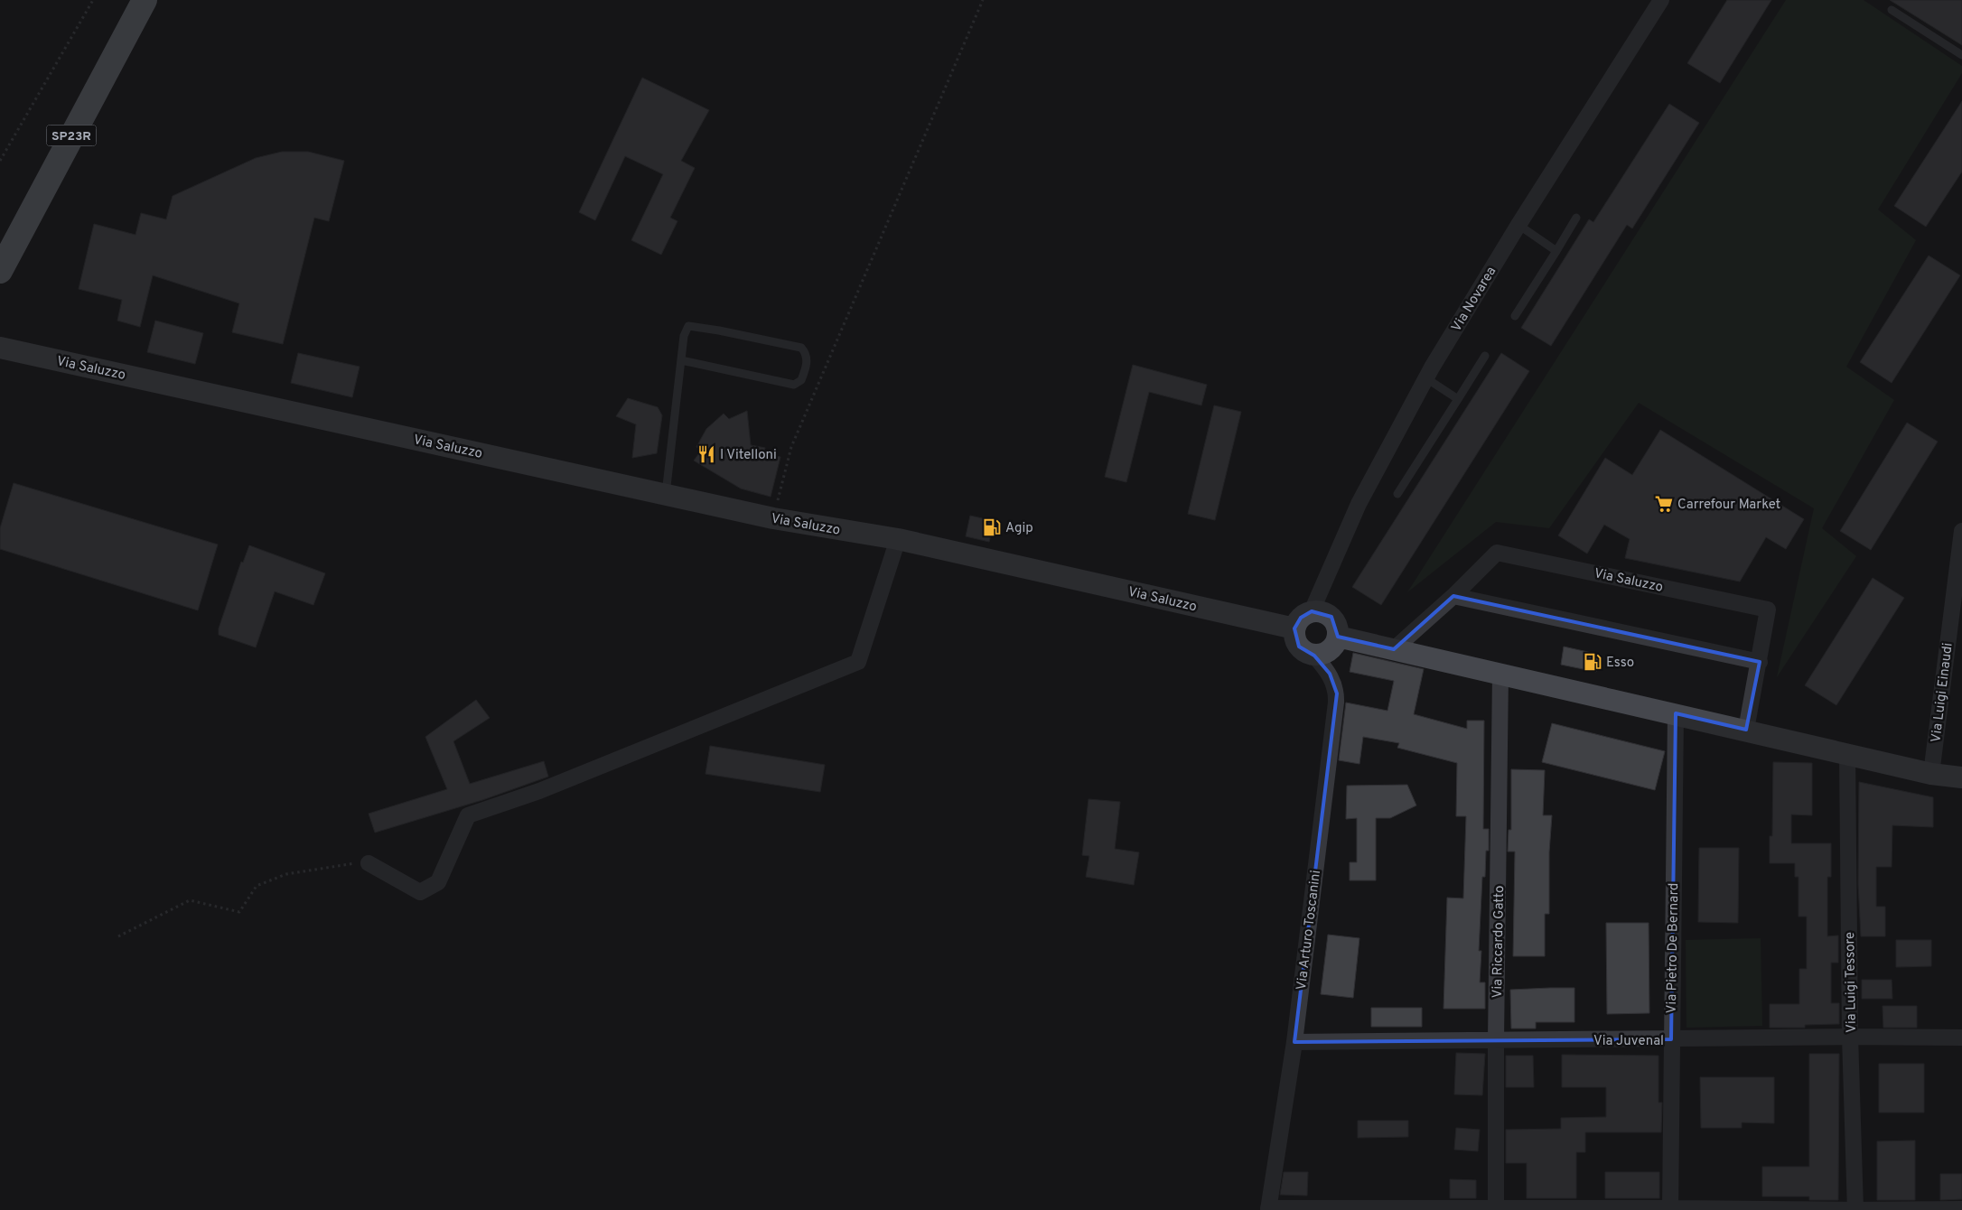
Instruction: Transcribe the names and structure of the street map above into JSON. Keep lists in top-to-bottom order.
{
  "streets": {
    "highway": ["SP23R"],
    "main road": ["Via Saluzzo"],
    "street": [
      "Via Novarea",
      "Via Luigi Einaudi",
      "Via Arturo Toscanini",
      "Via Riccardo Gatto",
      "Via Pietro De Bernard",
      "Via Luigi Tessore",
      "Via Juvenal"
    ]
  },
  "crossings": [
    ["Via Novarea", "Via Saluzzo"],
    ["Via Novarea", "Via Arturo Toscanini"],
    ["Via Saluzzo", "Via Arturo Toscanini"],
    ["Via Arturo Toscanini", "Via Juvenal"],
    ["Via Riccardo Gatto", "Via Juvenal"],
    ["Via Pietro De Bernard", "Via Juvenal"],
    ["Via Luigi Tessore", "Via Juvenal"]
  ],
  "places": {
    "restaurant": ["I Vitelloni"],
    "supermarket": ["Carrefour Market"],
    "fuel station": ["Agip", "Esso"]
  }
}
